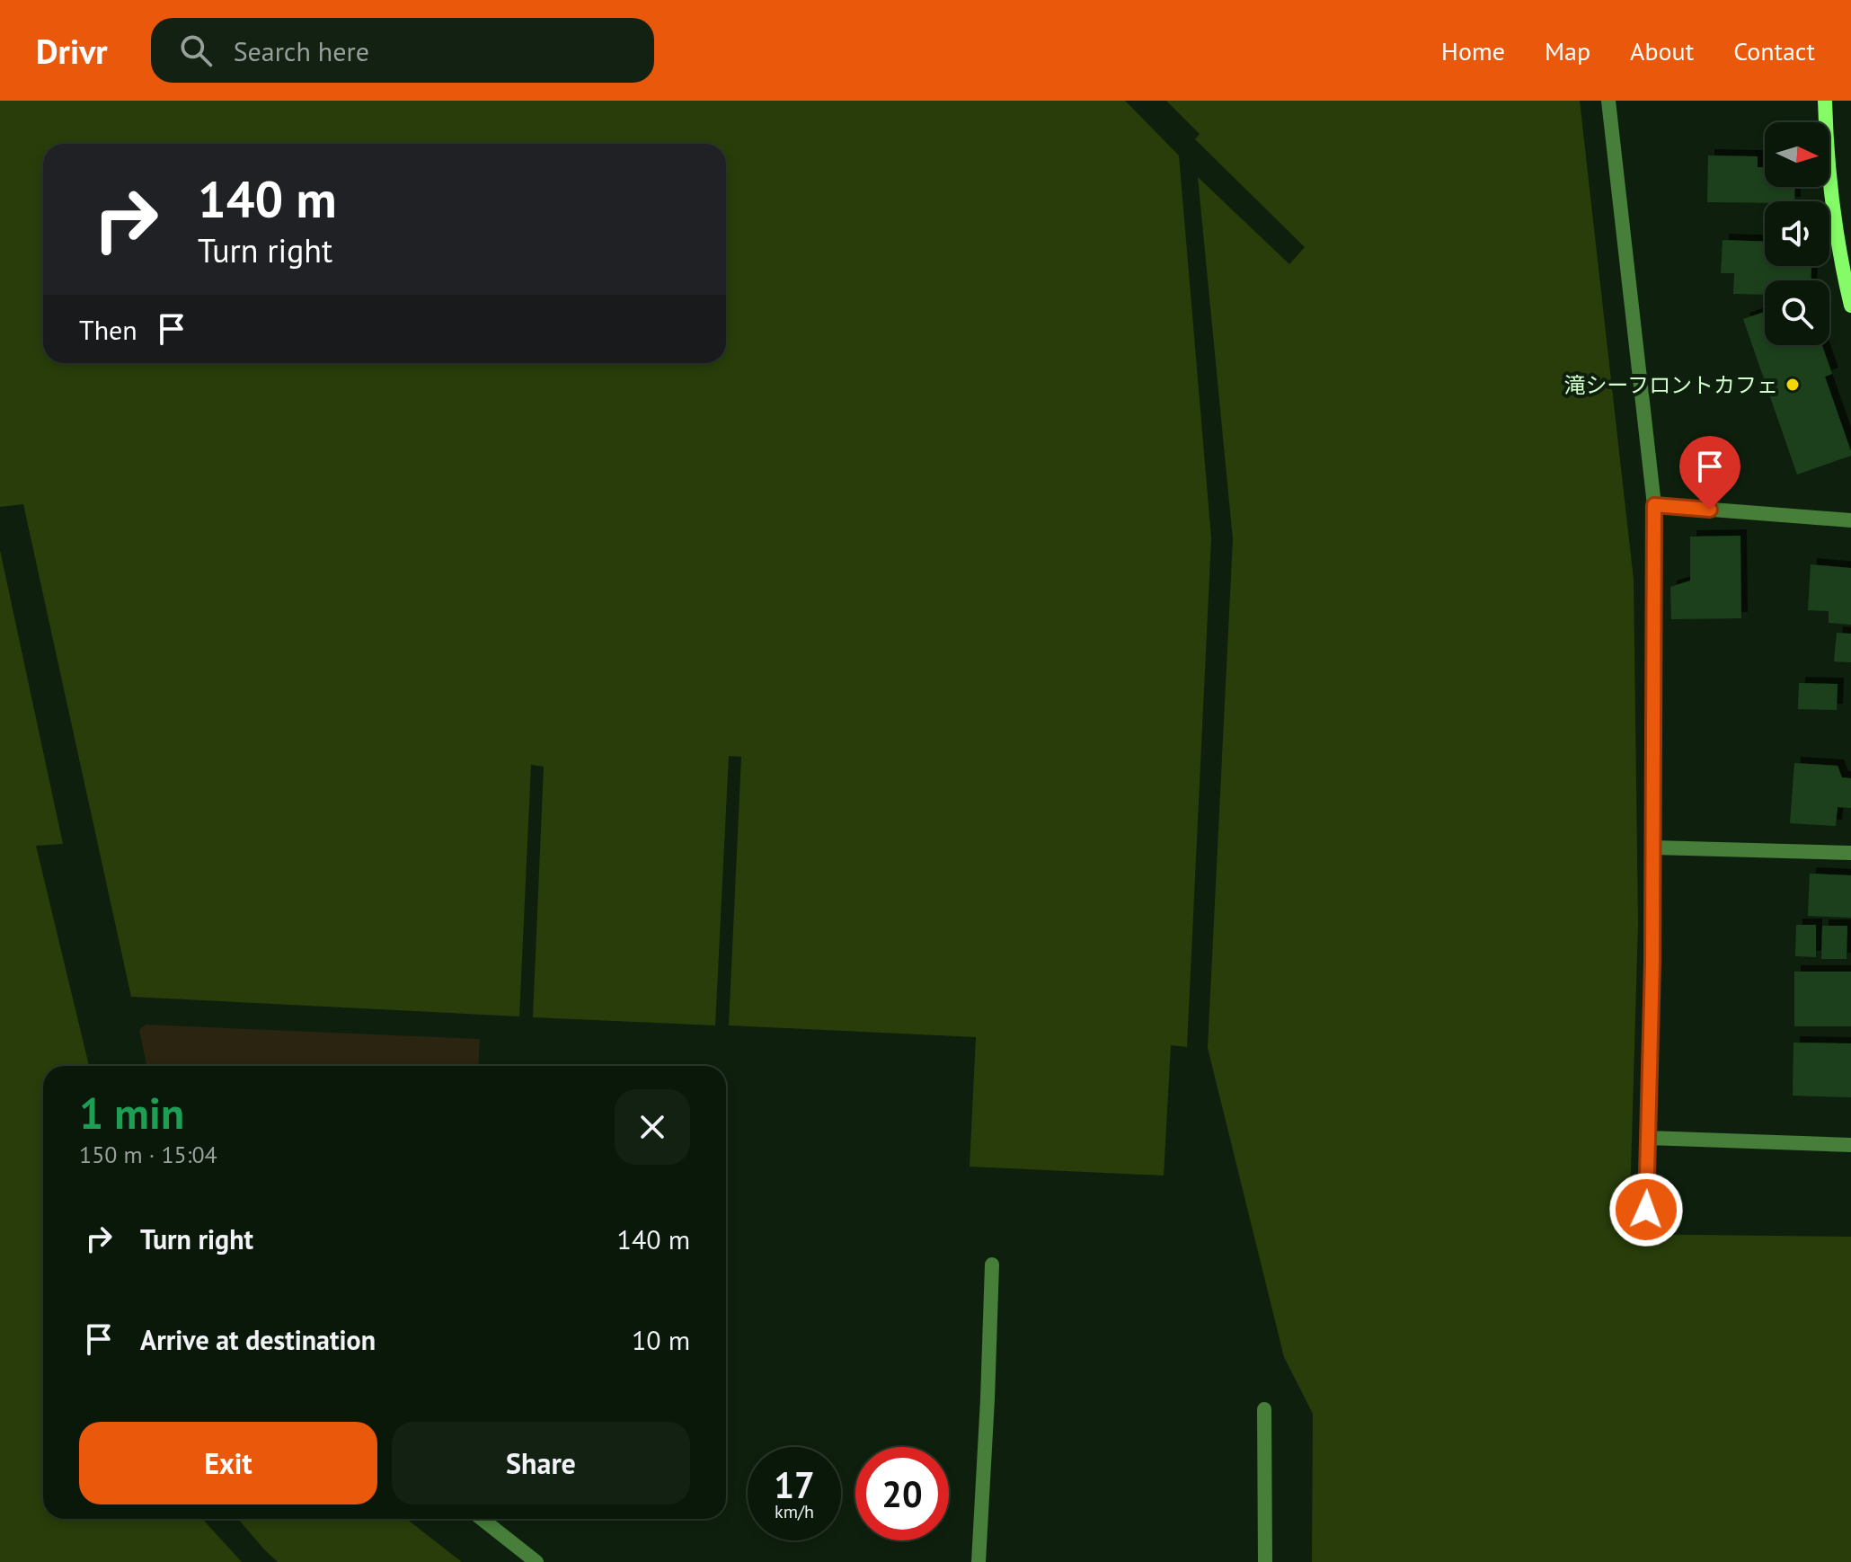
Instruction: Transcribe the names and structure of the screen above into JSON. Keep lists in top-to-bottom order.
{
  "places": ["滝シーフロントカフェ"],
  "north": "right",
  "page": {
    "header": "Drivr",
    "search": "Search here",
    "nav": [
      "Home",
      "Map",
      "About",
      "Contact"
    ],
    "turn": ["140 m", "Turn right"],
    "then": "Then",
    "heading": ["1 min", "150 m · 15:04"],
    "list": [
      {
        "name": "Turn right",
        "value": "140 m"
      },
      {
        "name": "Arrive at destination",
        "value": "10 m"
      }
    ],
    "buttons": ["Exit", "Share"],
    "speed": "17 km/h",
    "limit": "20"
  }
}
